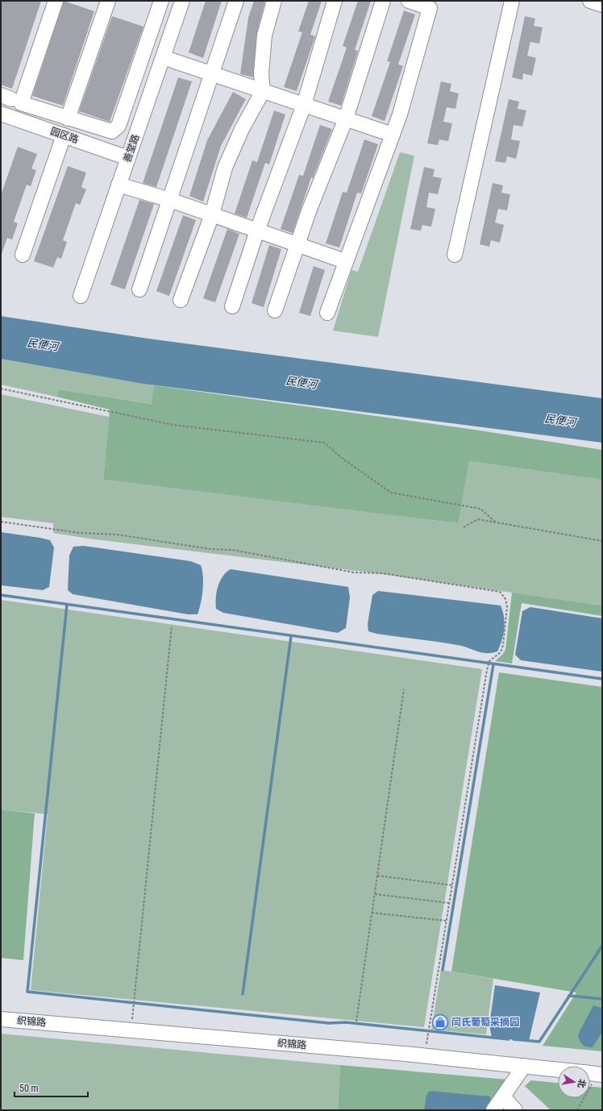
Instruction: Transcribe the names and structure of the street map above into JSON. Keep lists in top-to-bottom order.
{
  "streets": {
    "street": ["园区路", "善堂路", "织锦路"]
  },
  "crossings": [
    ["园区路", "善堂路"]
  ],
  "water": ["民便河"],
  "places": {
    "shop": ["闫氏葡萄采摘园"]
  },
  "scale_bar": "50 m",
  "north": "right"
}
